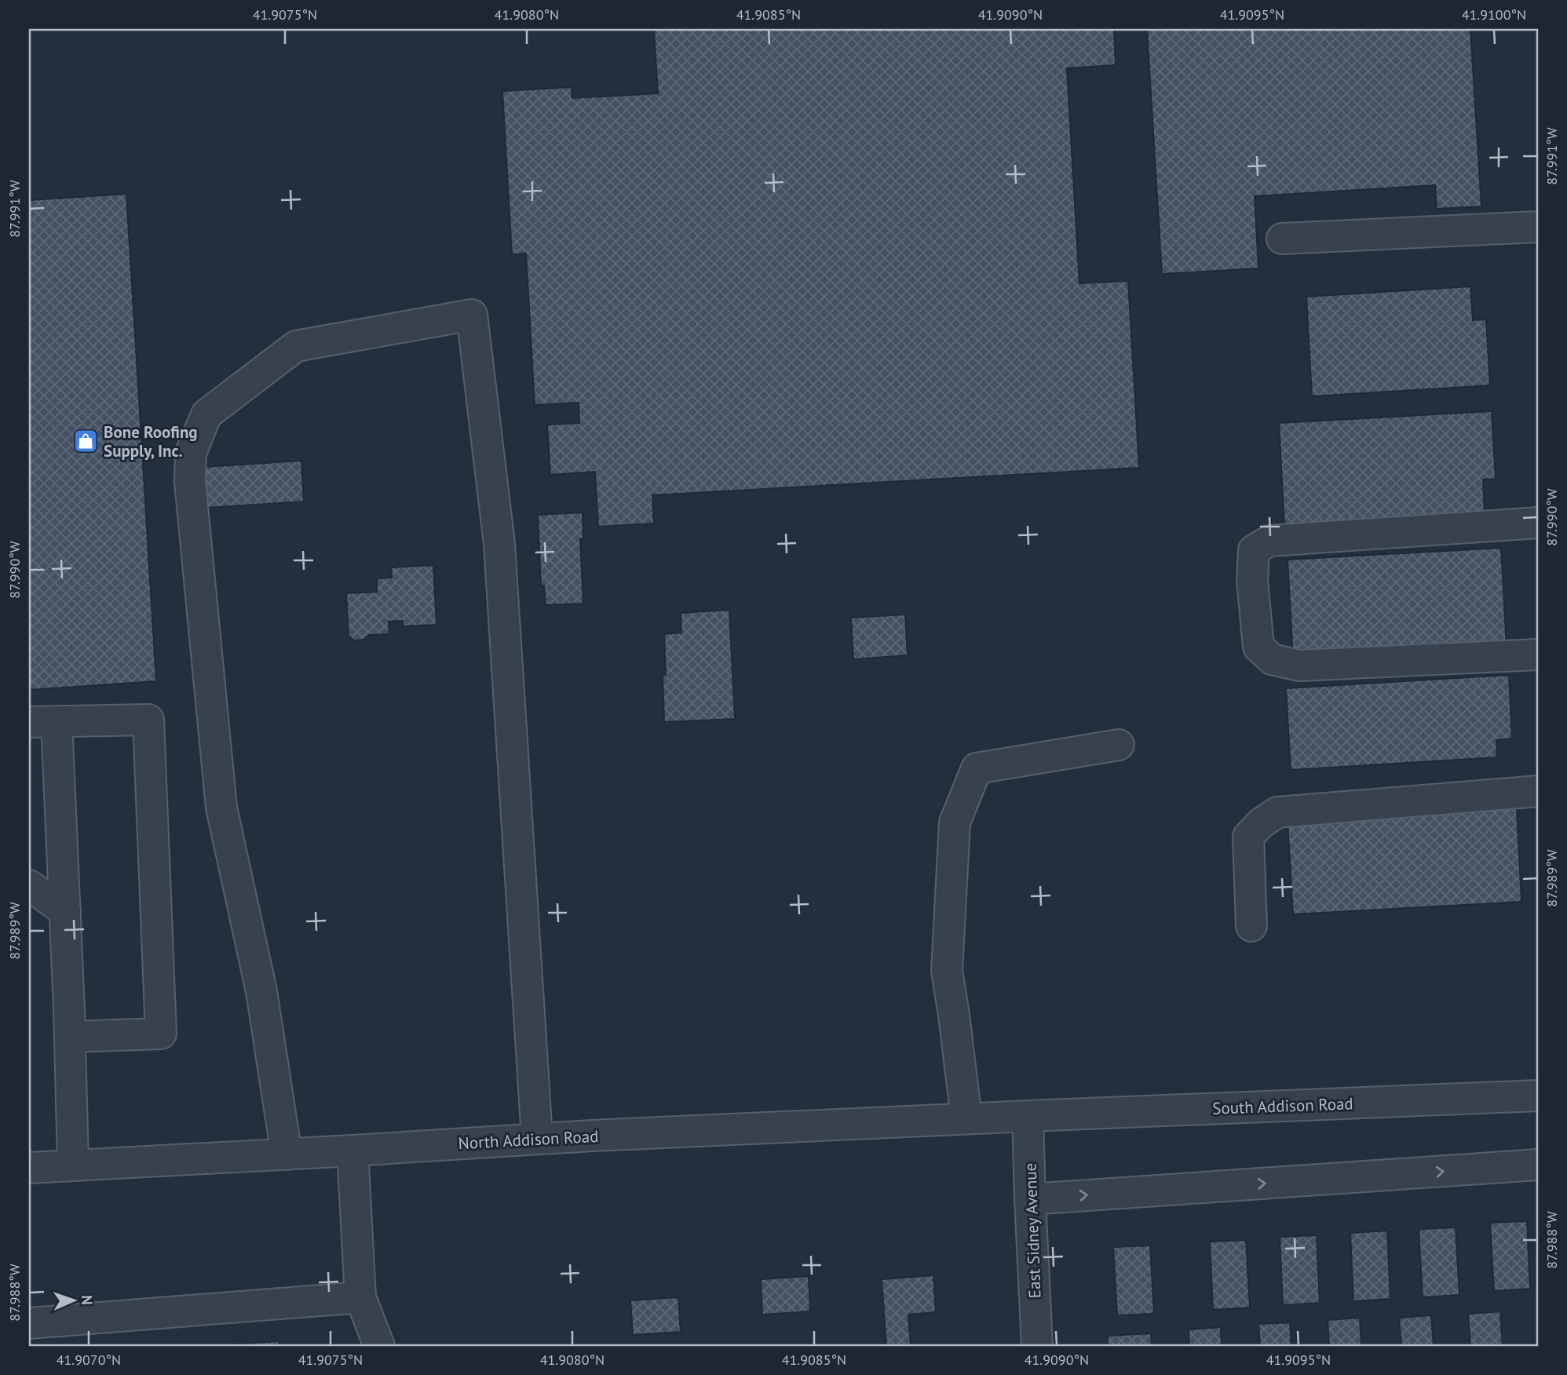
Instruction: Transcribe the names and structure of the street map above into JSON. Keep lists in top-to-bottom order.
{
  "streets": {
    "street": ["South Addison Road", "North Addison Road", "East Sidney Avenue"]
  },
  "crossings": [
    ["South Addison Road", "North Addison Road"],
    ["South Addison Road", "East Sidney Avenue"],
    ["North Addison Road", "East Sidney Avenue"]
  ],
  "places": {
    "shop": ["Bone Roofing Supply, Inc."]
  },
  "north": "right",
  "coordinates": [
    "41.9075°N",
    "41.9080°N",
    "41.9085°N",
    "41.9090°N",
    "41.9095°N",
    "41.9100°N",
    "87.991°W",
    "87.990°W",
    "87.989°W",
    "87.988°W",
    "41.9070°N"
  ]
}
